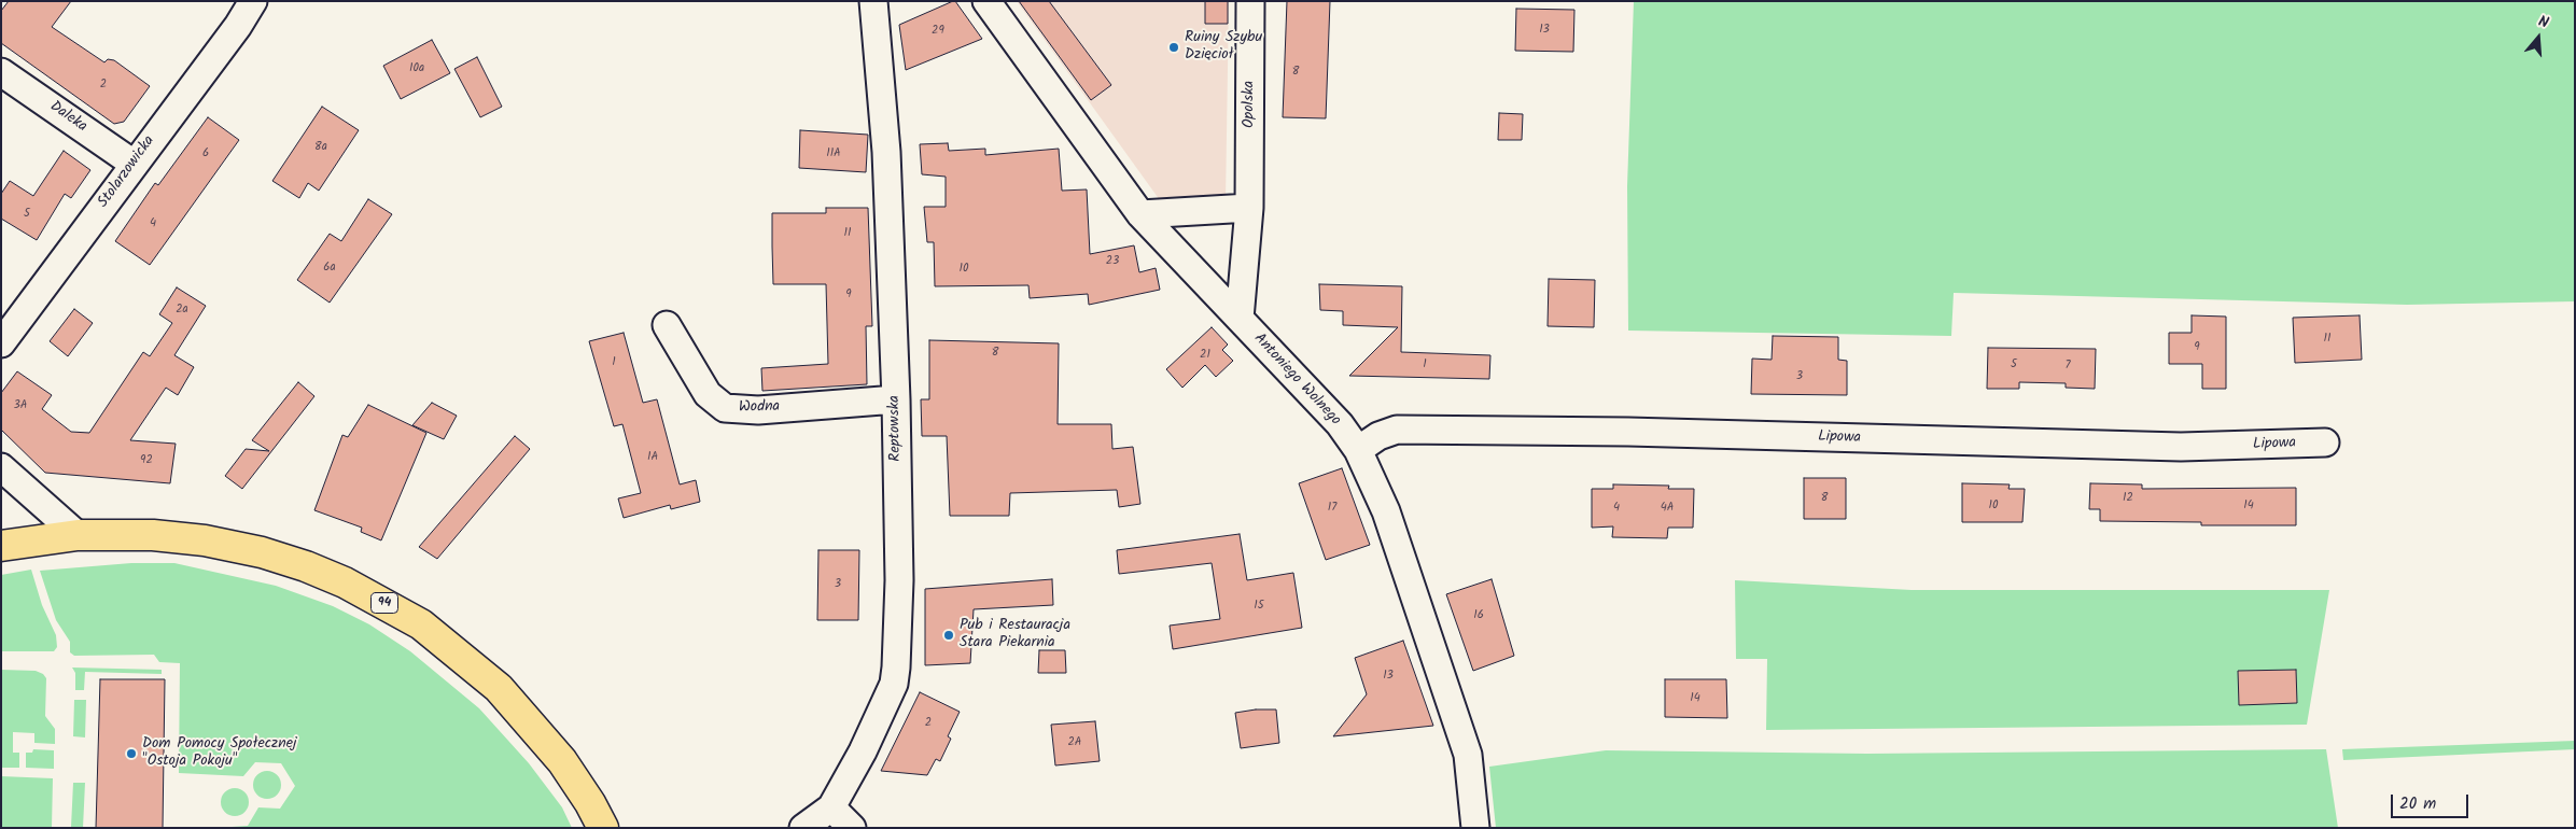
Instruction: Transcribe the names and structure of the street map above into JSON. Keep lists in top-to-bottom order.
{
  "streets": {
    "main road": ["94"],
    "street": [
      "Opolska",
      "Daleka",
      "Stolarzowicka",
      "Antoniego Wolnego",
      "Wodna",
      "Reptowska",
      "Lipowa"
    ]
  },
  "crossings": [
    ["Opolska", "Antoniego Wolnego"],
    ["Daleka", "Stolarzowicka"],
    ["Antoniego Wolnego", "Lipowa"],
    ["Wodna", "Reptowska"]
  ],
  "places": ["Ruiny Szybu Dzięcioł", "Pub i Restauracja Stara Piekarnia", "Dom Pomocy Społecznej \"Ostoja Pokoju\""],
  "house_numbers": [
    "13",
    "29",
    "10a",
    "8",
    "2",
    "8a",
    "6",
    "11A",
    "5",
    "4",
    "11",
    "23",
    "6a",
    "10",
    "9",
    "2a",
    "11",
    "9",
    "8",
    "21",
    "1",
    "1",
    "5",
    "7",
    "3",
    "3A",
    "1A",
    "92",
    "8",
    "12",
    "10",
    "14",
    "17",
    "4",
    "4A",
    "3",
    "15",
    "16",
    "13",
    "14",
    "2",
    "2A"
  ],
  "scale_bar": "20 m",
  "north": "top"
}
